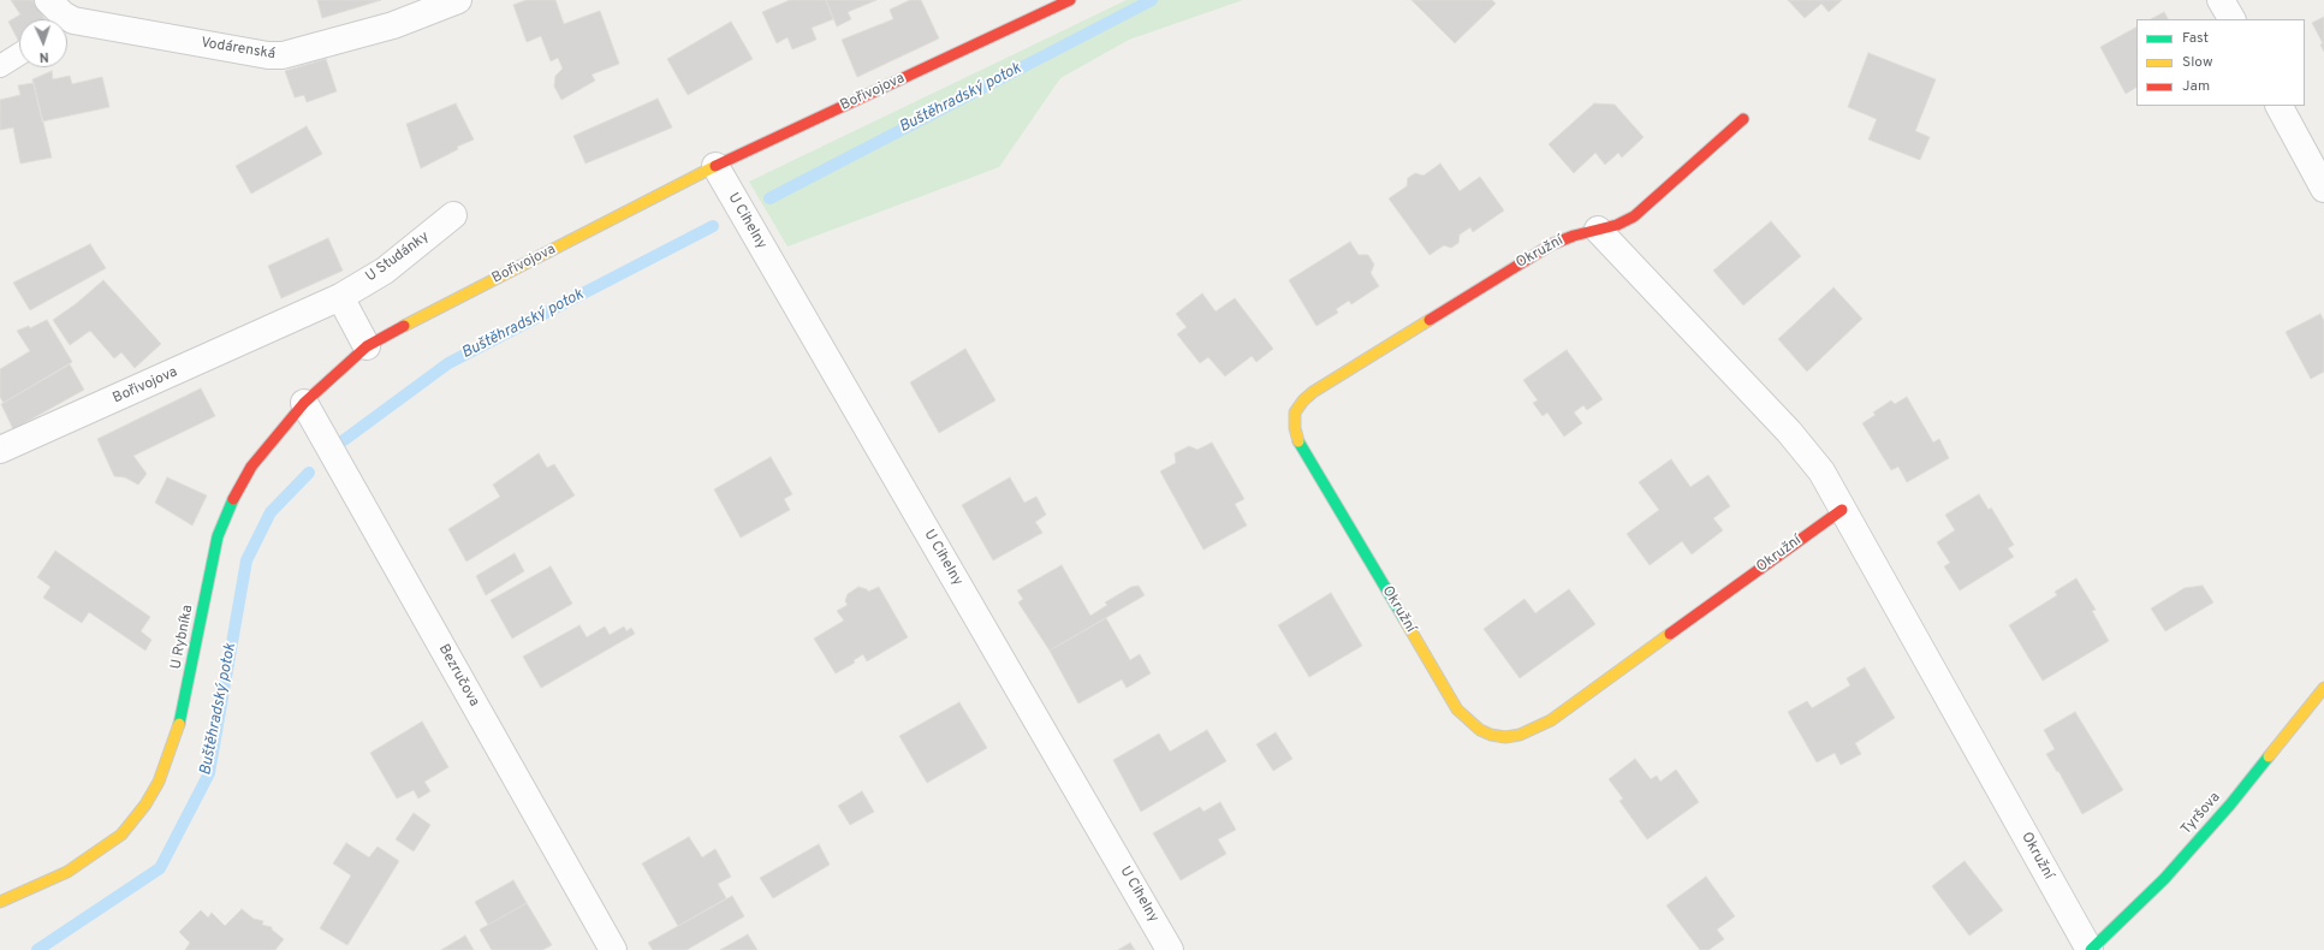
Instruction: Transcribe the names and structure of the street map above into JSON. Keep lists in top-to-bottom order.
{
  "streets": {
    "street": [
      "Vodárenská",
      "Bořivojova",
      "U Cihelny",
      "Okružní",
      "U Studánky",
      "U Rybníka",
      "Bezručova",
      "Tyršova"
    ]
  },
  "crossings": [
    ["Bořivojova", "U Cihelny"],
    ["Bořivojova", "U Studánky"],
    ["Bořivojova", "U Rybníka"],
    ["Okružní", "Tyršova"],
    ["U Rybníka", "Bezručova"]
  ],
  "water": ["Buštěhradský potok"],
  "legend": ["Fast", "Slow", "Jam"],
  "north": "bottom"
}
